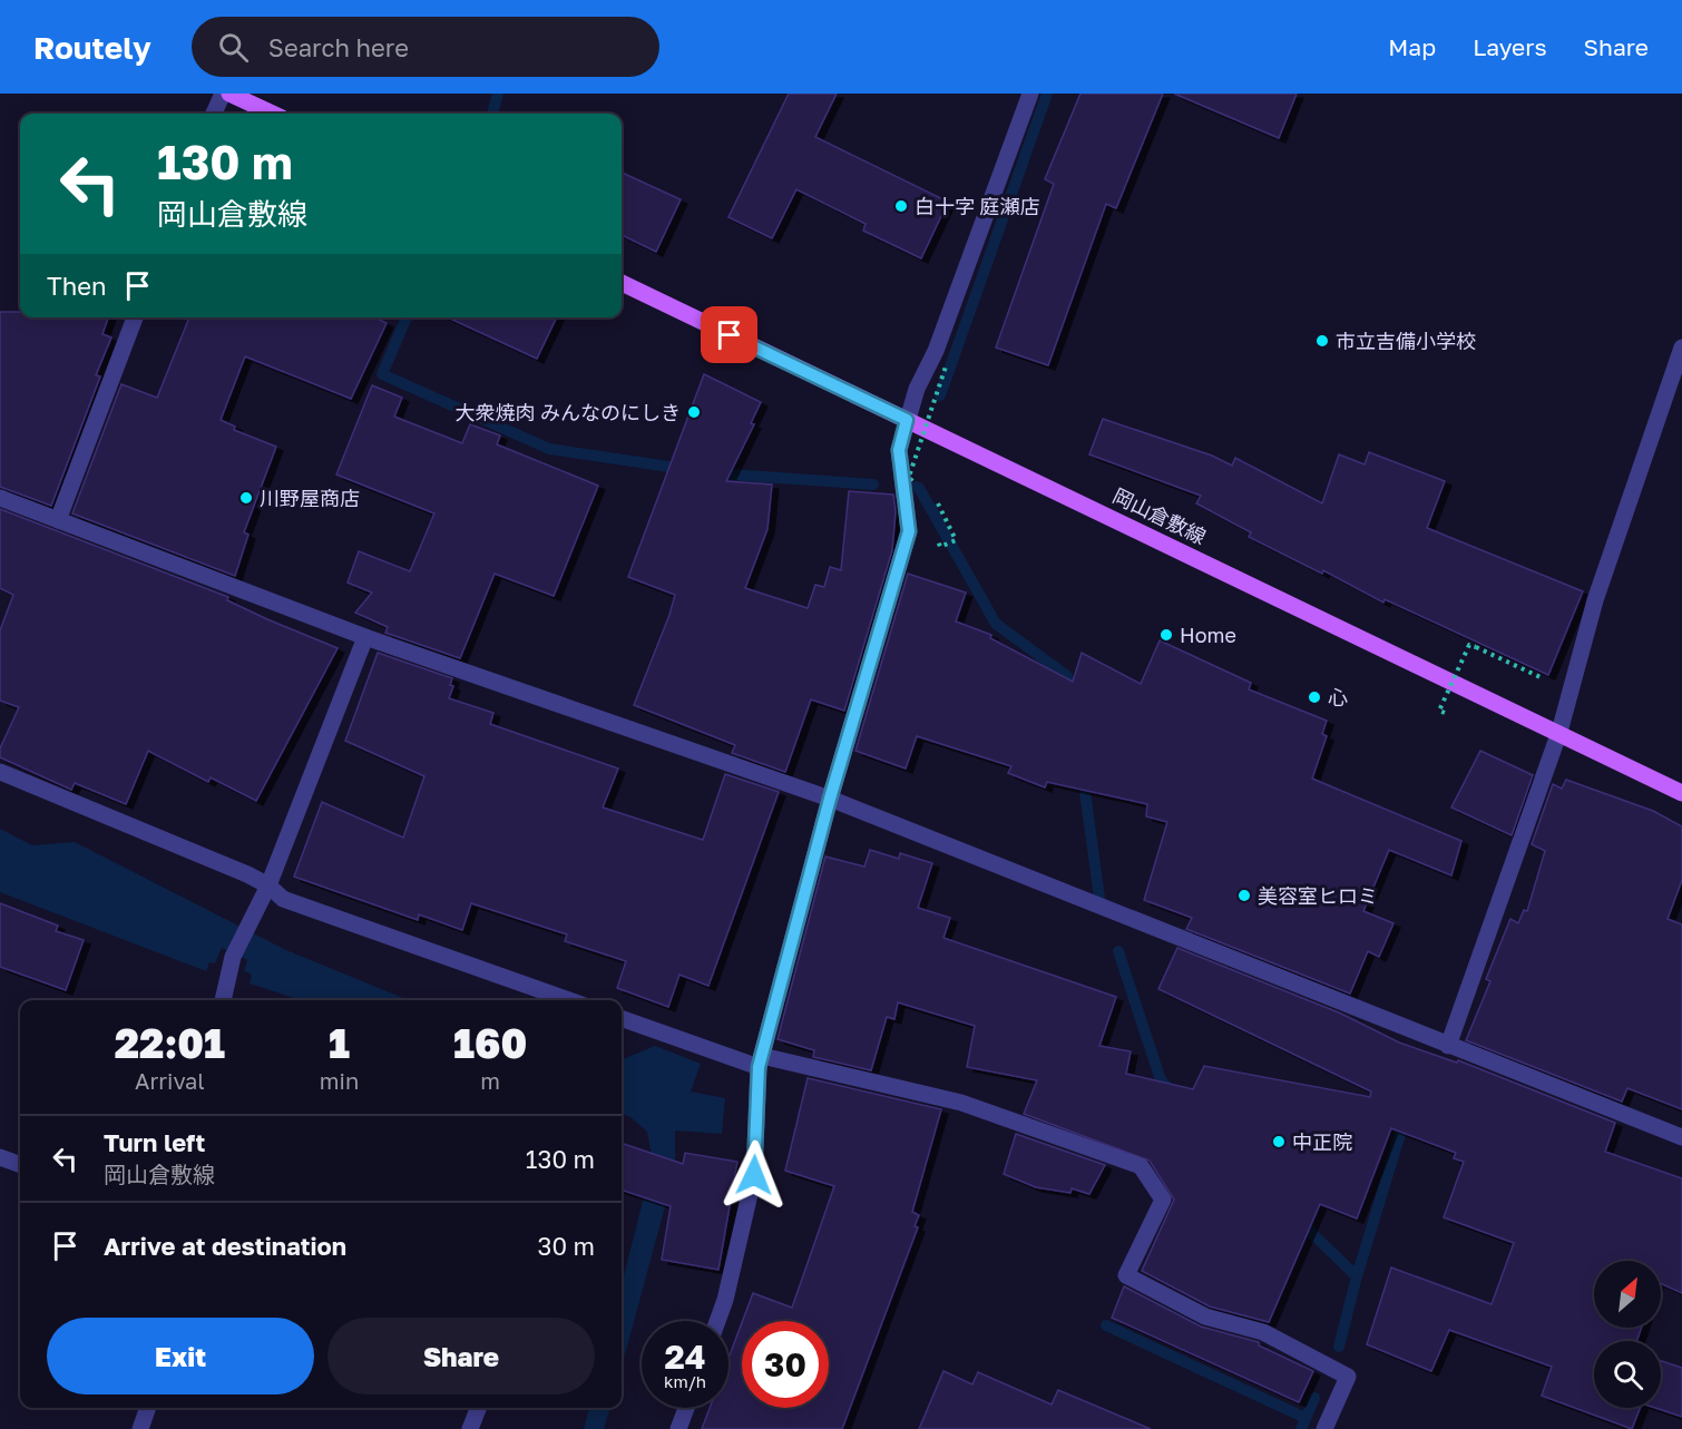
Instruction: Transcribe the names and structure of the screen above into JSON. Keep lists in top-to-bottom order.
{
  "streets": {
    "main road": ["岡山倉敷線"]
  },
  "places": [
    "白十字 庭瀬店",
    "市立吉備小学校",
    "大衆焼肉 みんなのにしき",
    "川野屋商店",
    "Home",
    "心",
    "美容室ヒロミ",
    "中正院"
  ],
  "north": "top right",
  "page": {
    "header": "Routely",
    "search": "Search here",
    "nav": ["Map", "Layers", "Share"],
    "turn": ["130 m", "岡山倉敷線"],
    "then": "Then",
    "eta": [
      "22:01",
      "Arrival",
      "1",
      "min",
      "160",
      "m"
    ],
    "list": [
      {
        "name": "Turn left",
        "note": "岡山倉敷線",
        "value": "130 m"
      },
      {
        "name": "Arrive at destination",
        "value": "30 m"
      }
    ],
    "buttons": ["Exit", "Share"],
    "speed": "24 km/h",
    "limit": "30"
  }
}
